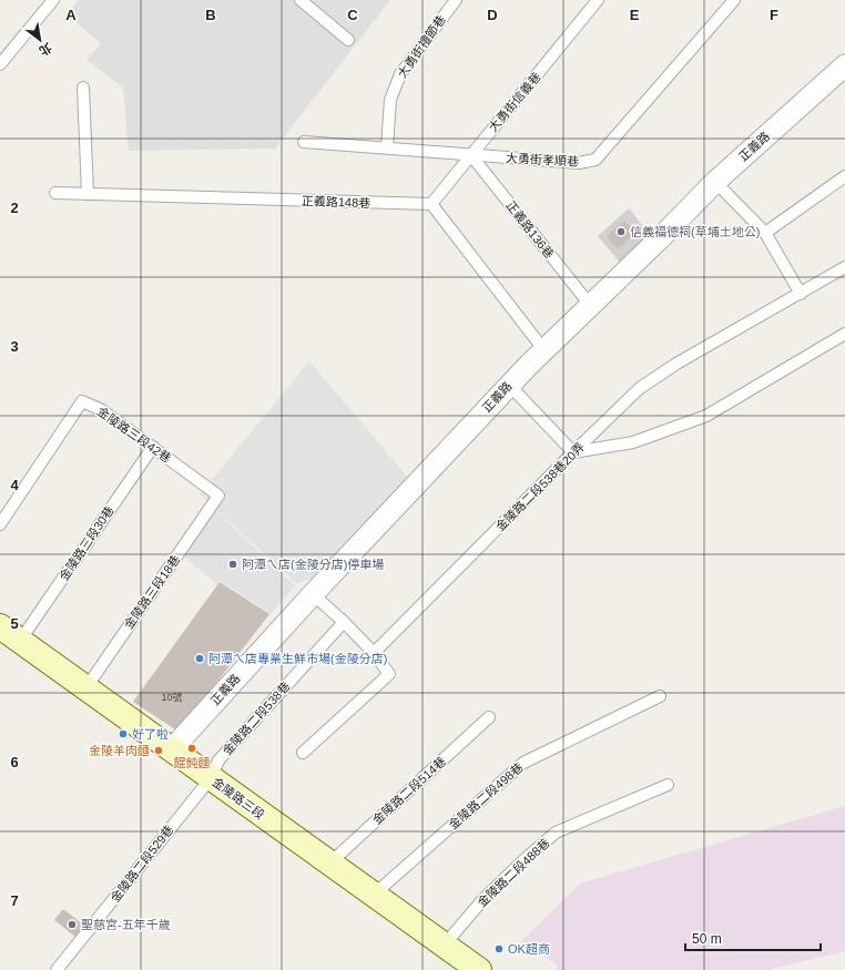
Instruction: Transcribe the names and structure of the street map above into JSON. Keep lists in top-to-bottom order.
{
  "streets": {
    "main road": ["金陵路三段"],
    "street": ["正義路"],
    "lane": [
      "大勇街禮節巷",
      "大勇街信義巷",
      "大勇街孝順巷",
      "正義路148巷",
      "正義路136巷",
      "金陵路三段42巷",
      "金陵路二段538巷20弄",
      "金陵路三段30巷",
      "金陵路三段18巷",
      "金陵路二段538巷",
      "金陵路二段514巷",
      "金陵路二段498巷",
      "金陵路二段529巷",
      "金陵路二段488巷"
    ]
  },
  "crossings": [
    ["大勇街禮節巷", "大勇街孝順巷"],
    ["大勇街信義巷", "大勇街孝順巷"],
    ["大勇街信義巷", "正義路148巷"],
    ["大勇街信義巷", "正義路136巷"],
    ["正義路", "正義路136巷"],
    ["正義路", "金陵路三段"],
    ["大勇街孝順巷", "正義路136巷"],
    ["金陵路三段42巷", "金陵路三段30巷"],
    ["金陵路三段42巷", "金陵路三段18巷"],
    ["金陵路三段30巷", "金陵路三段"],
    ["金陵路三段18巷", "金陵路三段"],
    ["金陵路二段538巷", "金陵路三段"],
    ["金陵路二段538巷", "金陵路二段529巷"],
    ["金陵路二段514巷", "金陵路三段"],
    ["金陵路二段498巷", "金陵路三段"],
    ["金陵路三段", "金陵路二段529巷"],
    ["金陵路三段", "金陵路二段488巷"]
  ],
  "places": [
    "信義福德祠(草埔土地公)",
    "阿潭ㄟ店(金陵分店)停車場",
    "阿潭ㄟ店專業生鮮市場(金陵分店)",
    "好了啦",
    "餛飩麵",
    "金陵羊肉麵",
    "聖慈宮-五年千歲",
    "OK超商"
  ],
  "house_numbers": ["10號"],
  "scale_bar": "50 m",
  "north": "bottom right",
  "grid": {
    "columns": [
      "A",
      "B",
      "C",
      "D",
      "E",
      "F"
    ],
    "rows": [
      "2",
      "3",
      "4",
      "5",
      "6",
      "7"
    ]
  }
}
